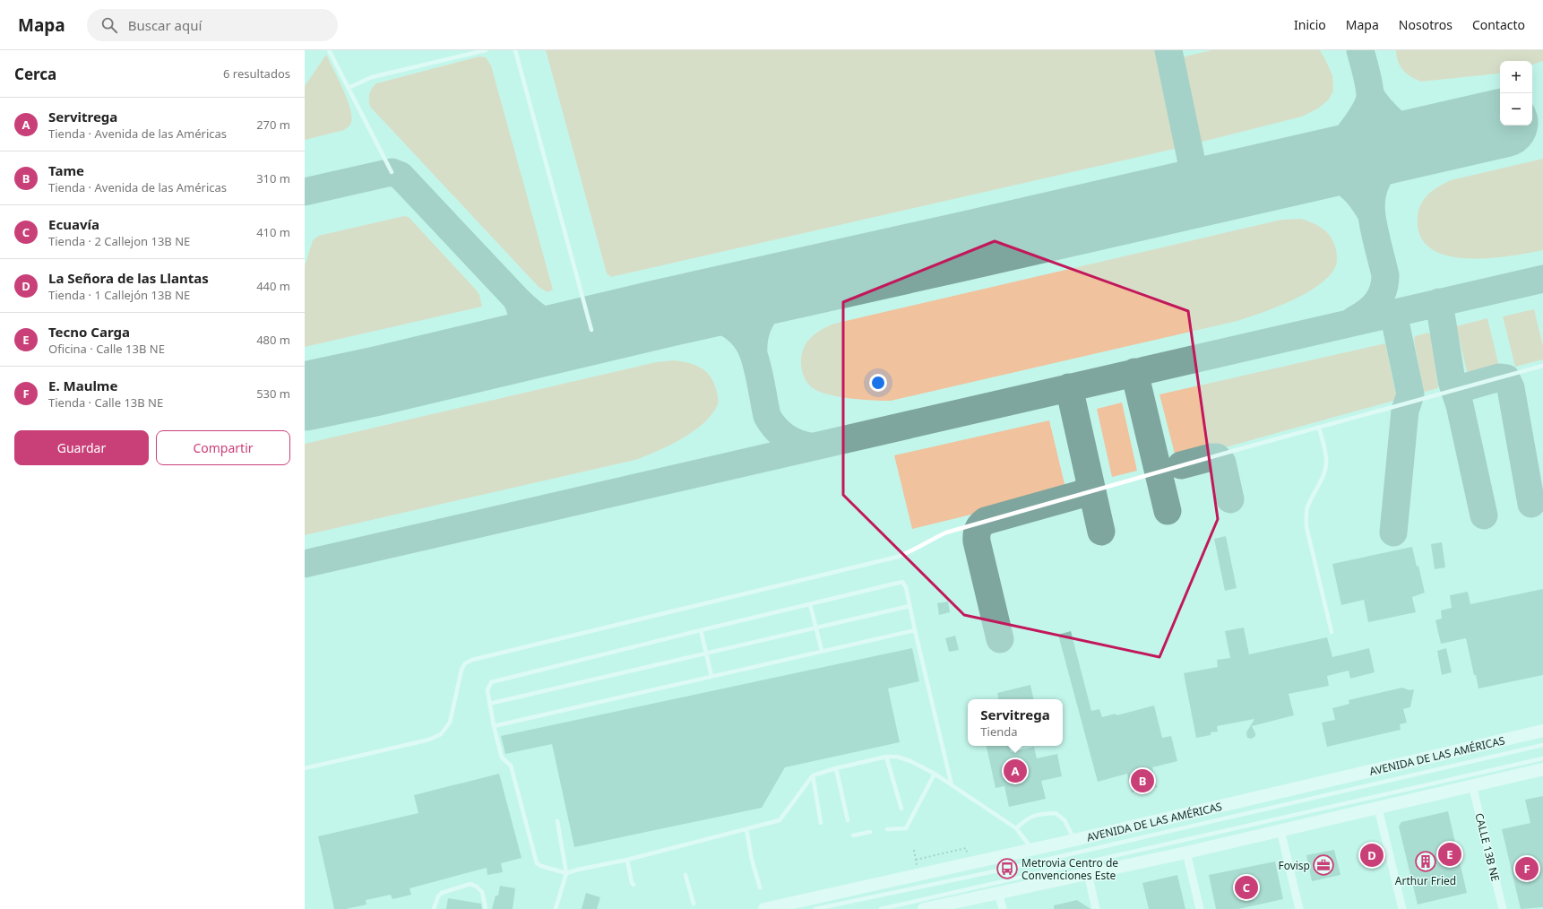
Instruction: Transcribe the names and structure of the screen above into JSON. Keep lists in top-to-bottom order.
{
  "streets": {
    "main road": ["AVENIDA DE LAS AMÉRICAS"],
    "street": ["CALLE 13B NE"]
  },
  "places": {
    "building": ["Arthur Fried"],
    "office": ["Fovisp"],
    "bus stop": ["Metrovia Centro de Convenciones Este"]
  },
  "page": {
    "header": "Mapa",
    "search": "Buscar aquí",
    "nav": [
      "Inicio",
      "Mapa",
      "Nosotros",
      "Contacto"
    ],
    "heading": ["Cerca", "6 resultados"],
    "map_buttons": ["+", "−"],
    "list": [
      {
        "mark": "A",
        "name": "Servitrega",
        "note": "Tienda · Avenida de las Américas",
        "value": "270 m"
      },
      {
        "mark": "B",
        "name": "Tame",
        "note": "Tienda · Avenida de las Américas",
        "value": "310 m"
      },
      {
        "mark": "C",
        "name": "Ecuavía",
        "note": "Tienda · 2 Callejon 13B NE",
        "value": "410 m"
      },
      {
        "mark": "D",
        "name": "La Señora de las Llantas",
        "note": "Tienda · 1 Callejón 13B NE",
        "value": "440 m"
      },
      {
        "mark": "E",
        "name": "Tecno Carga",
        "note": "Oficina · Calle 13B NE",
        "value": "480 m"
      },
      {
        "mark": "F",
        "name": "E. Maulme",
        "note": "Tienda · Calle 13B NE",
        "value": "530 m"
      }
    ],
    "buttons": ["Guardar", "Compartir"],
    "popup": ["Servitrega", "Tienda"],
    "pins": [
      "A",
      "B",
      "E",
      "D",
      "F",
      "C"
    ]
  }
}
